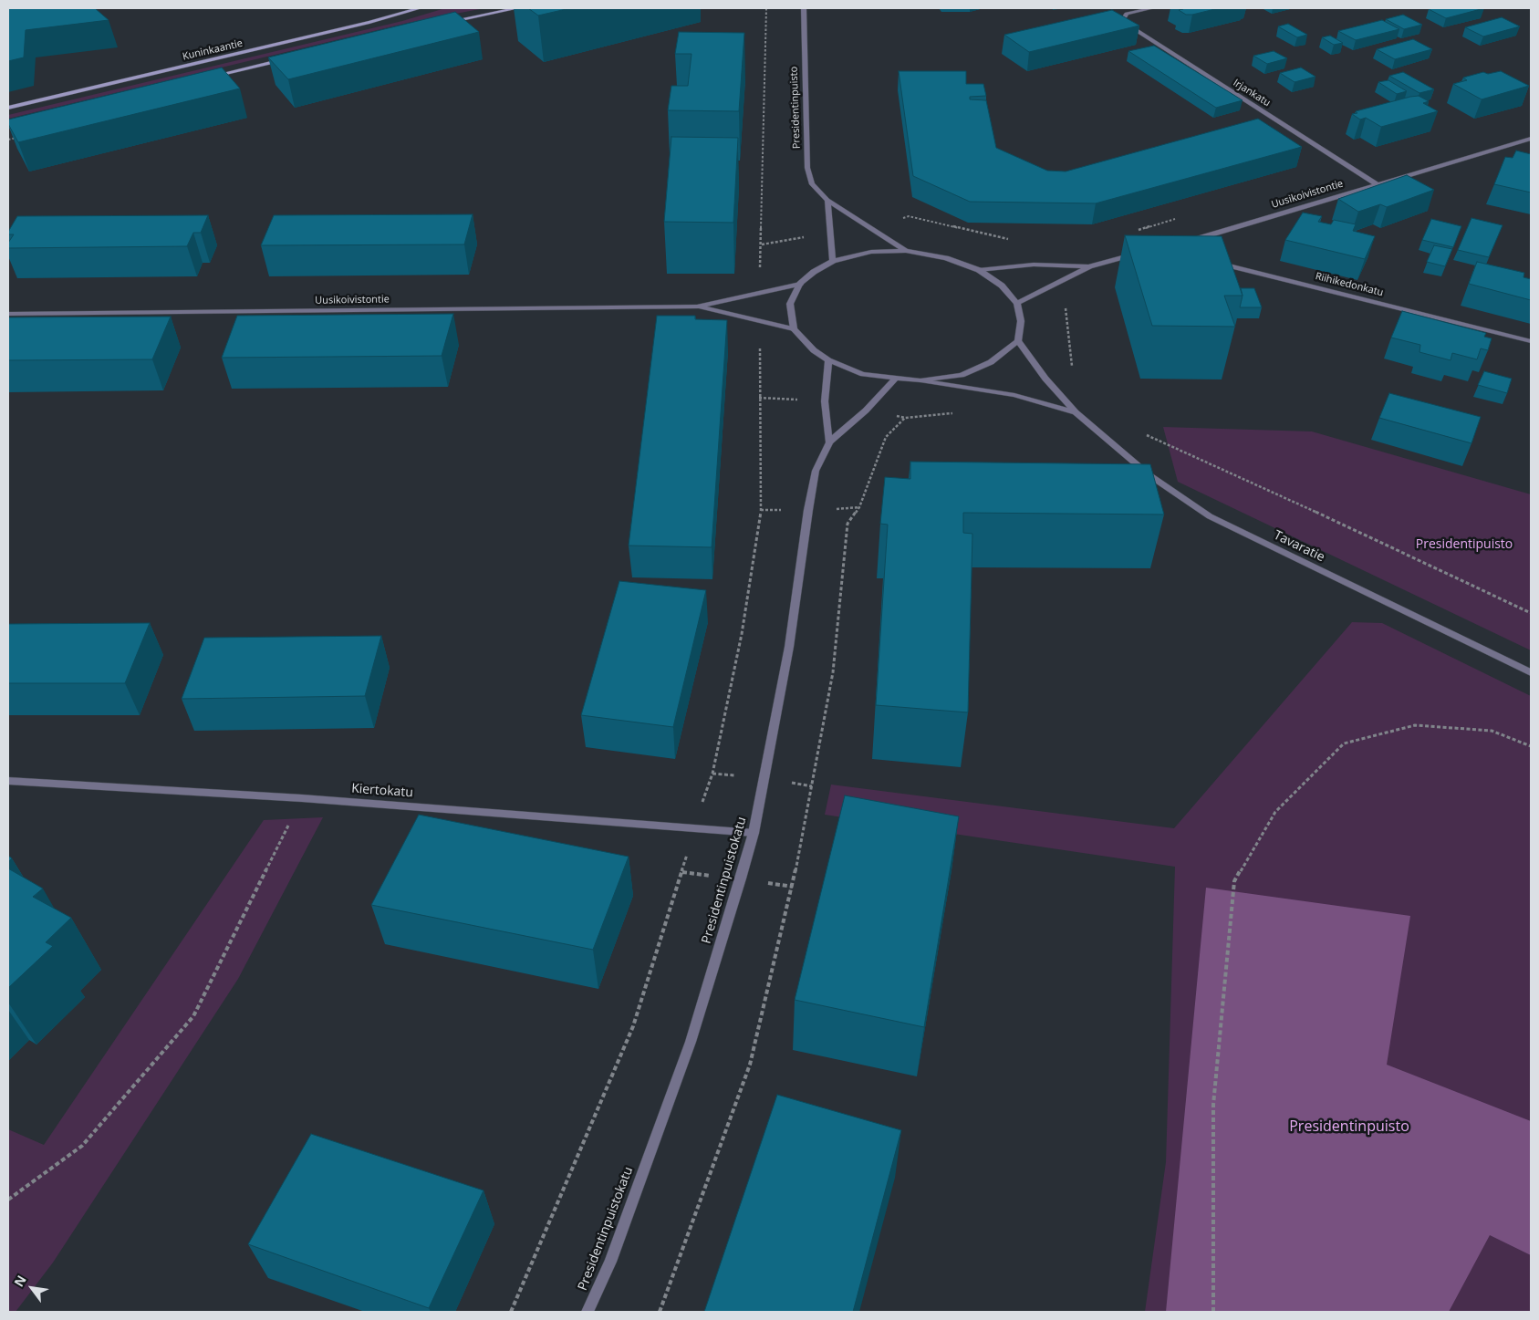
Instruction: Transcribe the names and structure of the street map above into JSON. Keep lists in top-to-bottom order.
{
  "streets": {
    "main road": ["Kuninkaantie"],
    "street": [
      "Irjankatu",
      "Presidentinpuisto",
      "Uusikoivistontie",
      "Riihikedonkatu",
      "Tavaratie",
      "Kiertokatu",
      "Presidentinpuistokatu"
    ]
  },
  "crossings": [
    ["Irjankatu", "Uusikoivistontie"],
    ["Kiertokatu", "Presidentinpuistokatu"]
  ],
  "parks": ["Presidentipuisto", "Presidentinpuisto"],
  "north": "top left"
}
